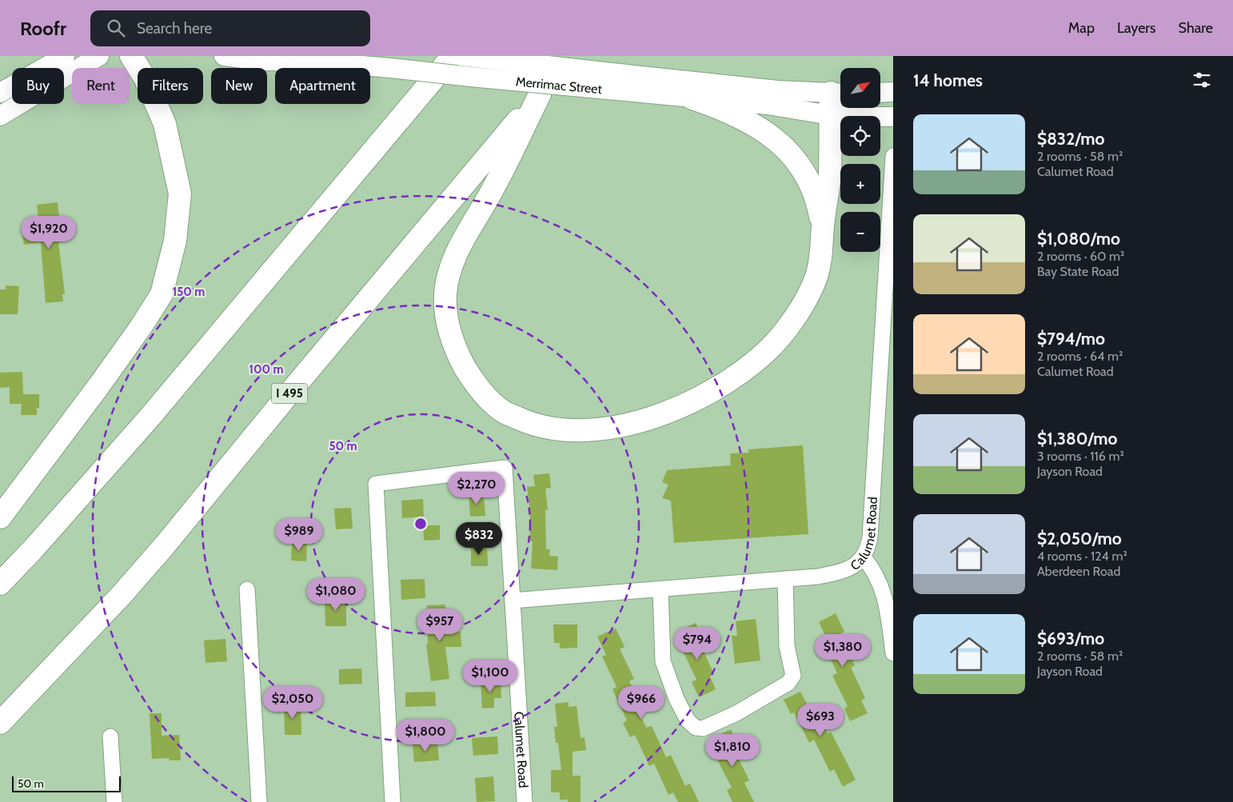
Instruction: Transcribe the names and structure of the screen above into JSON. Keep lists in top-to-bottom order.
{
  "streets": {
    "highway": ["I 495"],
    "main road": ["Merrimac Street"],
    "street": ["Calumet Road"]
  },
  "scale_bar": "50 m",
  "north": "top right",
  "page": {
    "header": "Roofr",
    "search": "Search here",
    "nav": ["Map", "Layers", "Share"],
    "heading": "14 homes",
    "map_buttons": ["+", "−"],
    "chip": [
      "Buy",
      "Rent",
      "Filters",
      "New",
      "Apartment"
    ],
    "list": [
      {
        "name": "$832/mo",
        "note": "2 rooms · 58 m² · Calumet Road"
      },
      {
        "name": "$1,080/mo",
        "note": "2 rooms · 60 m² · Bay State Road"
      },
      {
        "name": "$794/mo",
        "note": "2 rooms · 64 m² · Calumet Road"
      },
      {
        "name": "$1,380/mo",
        "note": "3 rooms · 116 m² · Jayson Road"
      },
      {
        "name": "$2,050/mo",
        "note": "4 rooms · 124 m² · Aberdeen Road"
      },
      {
        "name": "$693/mo",
        "note": "2 rooms · 58 m² · Jayson Road"
      }
    ],
    "price": [
      "$1,920",
      "$2,270",
      "$989",
      "$832",
      "$1,080",
      "$957",
      "$794",
      "$1,380",
      "$1,100",
      "$2,050",
      "$966",
      "$693",
      "$1,800",
      "$1,810"
    ],
    "scale": "50 m"
  },
  "rings": ["150 m", "100 m", "50 m"]
}
